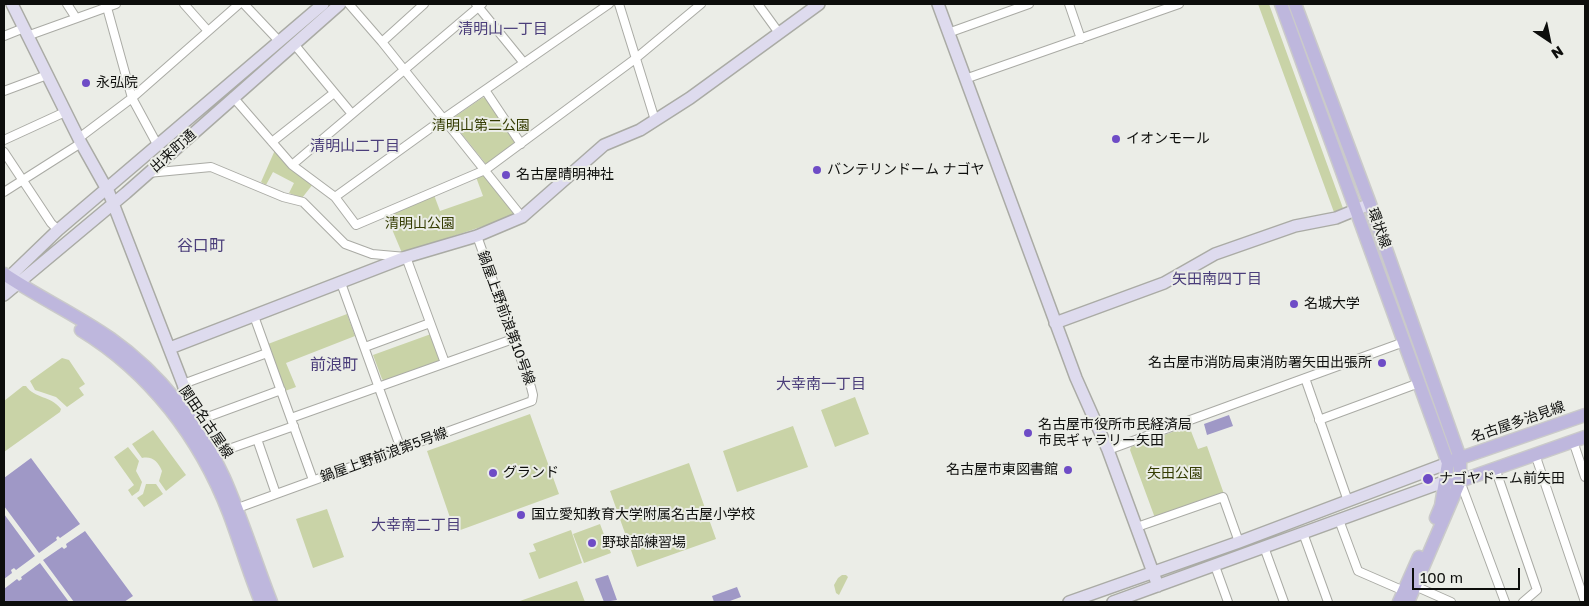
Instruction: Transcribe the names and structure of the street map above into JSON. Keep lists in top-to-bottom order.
{
  "streets": {
    "main road": ["環状線", "関田名古屋線", "名古屋多治見線"],
    "street": ["出来町通", "鍋屋上野前浪第10号線", "鍋屋上野前浪第5号線"]
  },
  "crossings": [
    ["出来町通", "関田名古屋線"],
    ["環状線", "名古屋多治見線"],
    ["鍋屋上野前浪第10号線", "鍋屋上野前浪第5号線"],
    ["関田名古屋線", "鍋屋上野前浪第5号線"]
  ],
  "districts": [
    "清明山一丁目",
    "清明山二丁目",
    "谷口町",
    "矢田南四丁目",
    "前浪町",
    "大幸南一丁目",
    "大幸南二丁目"
  ],
  "parks": ["清明山第二公園", "清明山公園", "矢田公園"],
  "places": [
    "永弘院",
    "イオンモール",
    "バンテリンドーム ナゴヤ",
    "名古屋晴明神社",
    "名城大学",
    "名古屋市消防局東消防署矢田出張所",
    "名古屋市役所市民経済局 市民ギャラリー矢田",
    "名古屋市東図書館",
    "グランド",
    "ナゴヤドーム前矢田",
    "国立愛知教育大学附属名古屋小学校",
    "野球部練習場"
  ],
  "scale_bar": "100 m",
  "north": "bottom right"
}
